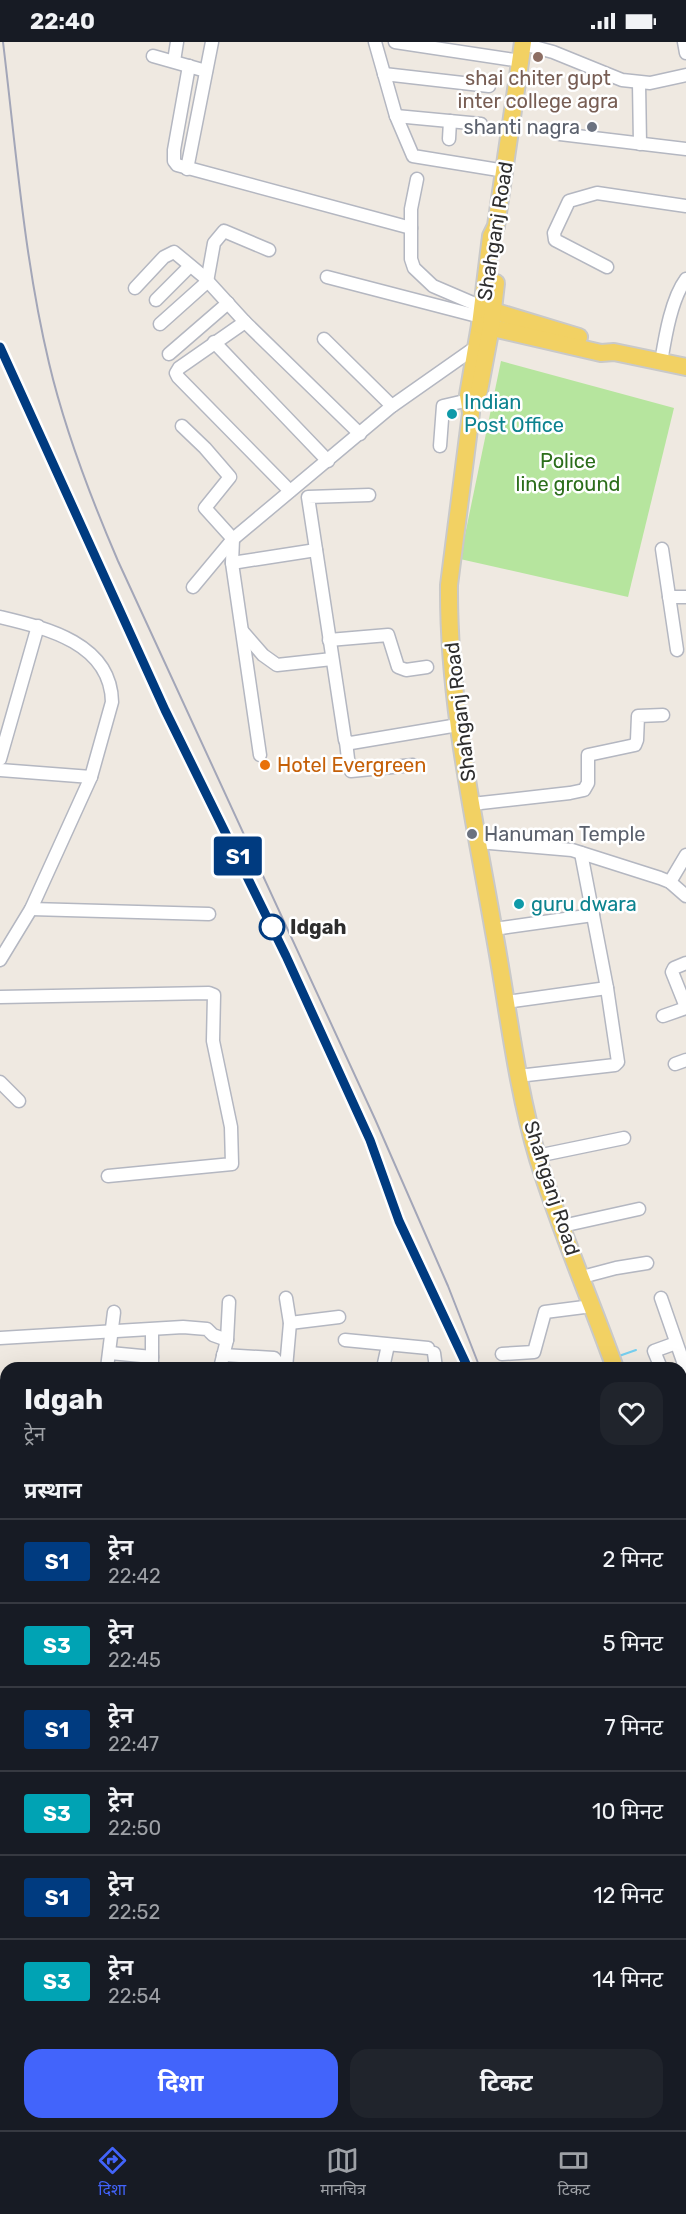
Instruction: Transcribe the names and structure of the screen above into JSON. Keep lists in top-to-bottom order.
{
  "streets": {
    "main road": ["Shahganj Road"]
  },
  "parks": ["Police line ground"],
  "places": [
    "shai chiter gupt inter college agra",
    "shanti nagra",
    "Indian Post Office",
    "Hotel Evergreen",
    "Hanuman Temple",
    "guru dwara",
    "Idgah"
  ],
  "page": {
    "status": "22:40",
    "on_map": "S1",
    "heading": [
      ["Idgah", "ट्रेन"],
      "प्रस्थान"
    ],
    "list": [
      {
        "mark": "S1",
        "name": "ट्रेन",
        "note": "22:42",
        "value": "2 मिनट"
      },
      {
        "mark": "S3",
        "name": "ट्रेन",
        "note": "22:45",
        "value": "5 मिनट"
      },
      {
        "mark": "S1",
        "name": "ट्रेन",
        "note": "22:47",
        "value": "7 मिनट"
      },
      {
        "mark": "S3",
        "name": "ट्रेन",
        "note": "22:50",
        "value": "10 मिनट"
      },
      {
        "mark": "S1",
        "name": "ट्रेन",
        "note": "22:52",
        "value": "12 मिनट"
      },
      {
        "mark": "S3",
        "name": "ट्रेन",
        "note": "22:54",
        "value": "14 मिनट"
      }
    ],
    "buttons": ["दिशा", "टिकट"],
    "tabs": ["दिशा", "मानचित्र", "टिकट"]
  }
}
